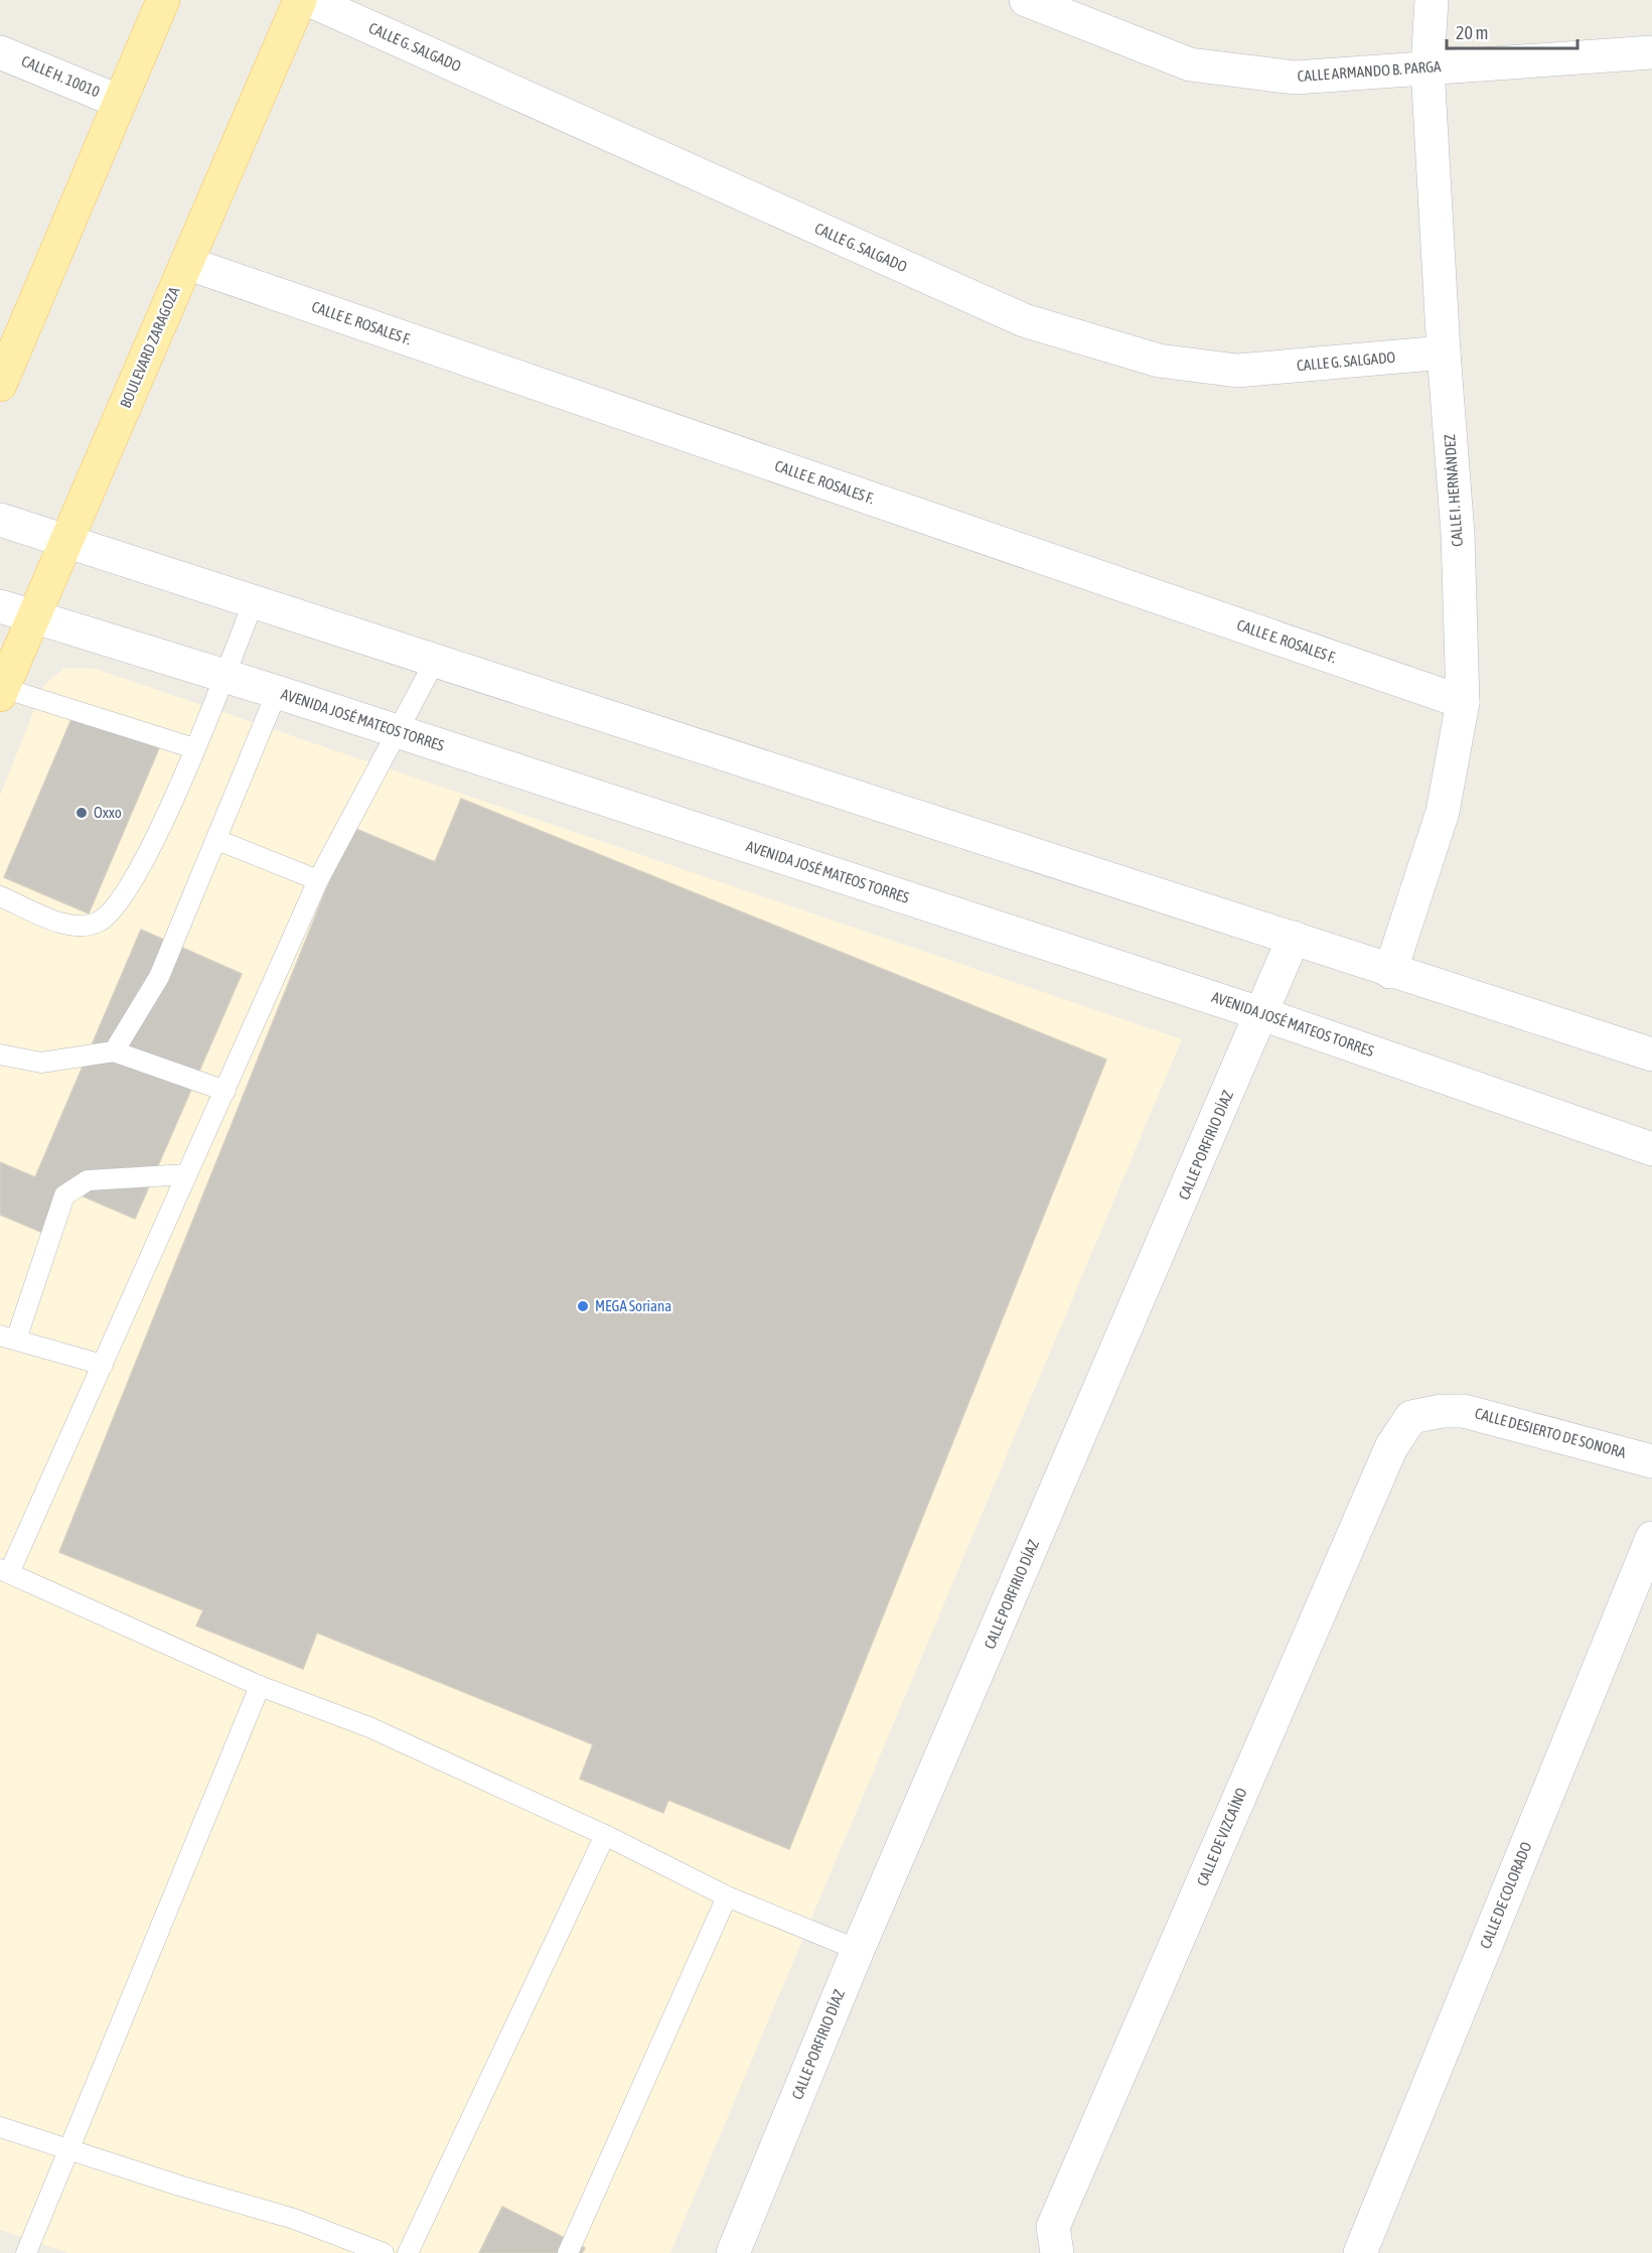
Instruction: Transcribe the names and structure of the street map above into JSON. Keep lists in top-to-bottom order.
{
  "streets": {
    "main road": ["BOULEVARD ZARAGOZA"],
    "street": [
      "CALLE G. SALGADO",
      "CALLE ARMANDO B. PARGA",
      "CALLE H. 10010",
      "CALLE E. ROSALES F.",
      "CALLE I. HERNÁNDEZ",
      "AVENIDA JOSÉ MATEOS TORRES",
      "CALLE PORFIRIO DÍAZ",
      "CALLE DESIERTO DE SONORA",
      "CALLE DE VIZCAÍNO",
      "CALLE DE COLORADO"
    ]
  },
  "crossings": [
    ["CALLE G. SALGADO", "CALLE I. HERNÁNDEZ"],
    ["CALLE ARMANDO B. PARGA", "CALLE I. HERNÁNDEZ"],
    ["CALLE E. ROSALES F.", "BOULEVARD ZARAGOZA"],
    ["CALLE E. ROSALES F.", "CALLE I. HERNÁNDEZ"],
    ["BOULEVARD ZARAGOZA", "AVENIDA JOSÉ MATEOS TORRES"],
    ["AVENIDA JOSÉ MATEOS TORRES", "CALLE PORFIRIO DÍAZ"],
    ["CALLE DESIERTO DE SONORA", "CALLE DE VIZCAÍNO"]
  ],
  "places": ["Oxxo", "MEGA Soriana"],
  "scale_bar": "20 m"
}
